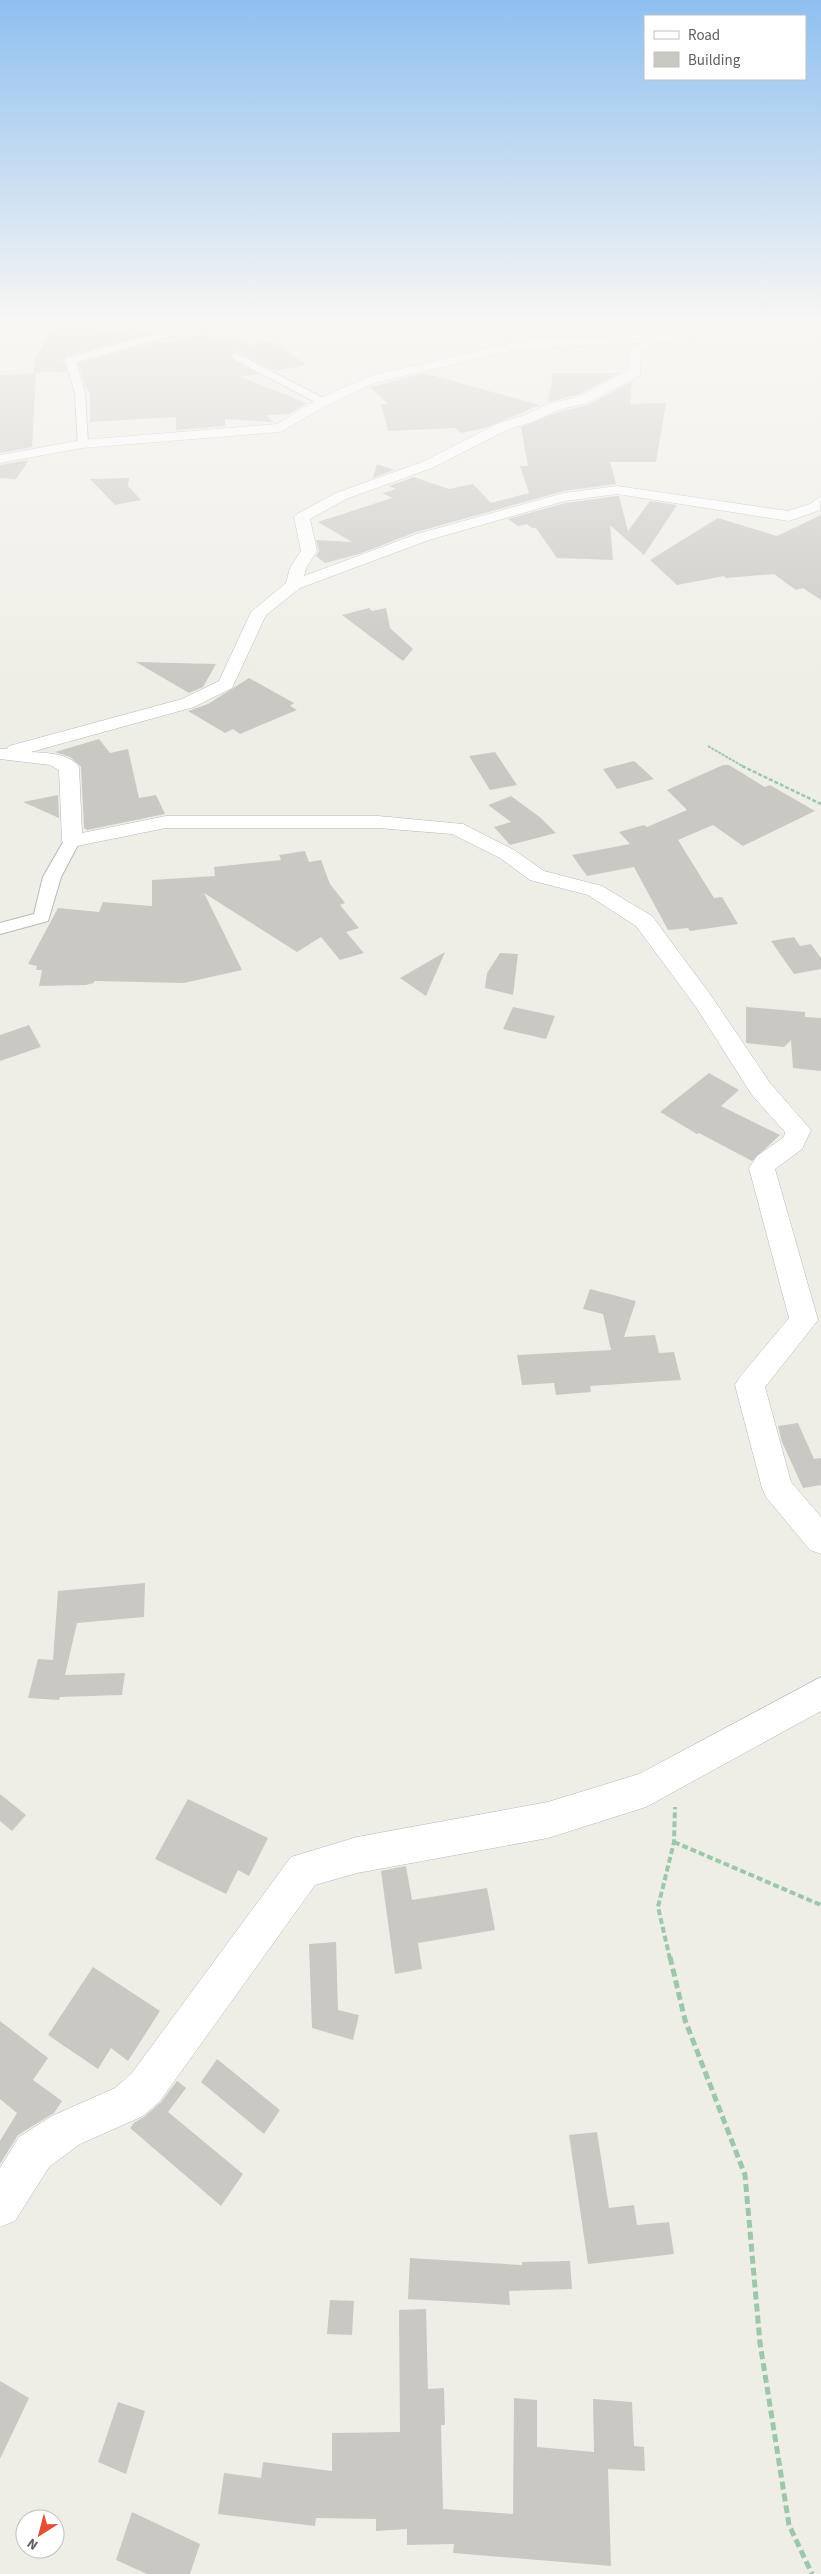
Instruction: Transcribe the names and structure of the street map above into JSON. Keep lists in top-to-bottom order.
{
  "legend": ["Road", "Building"],
  "north": "bottom left"
}
